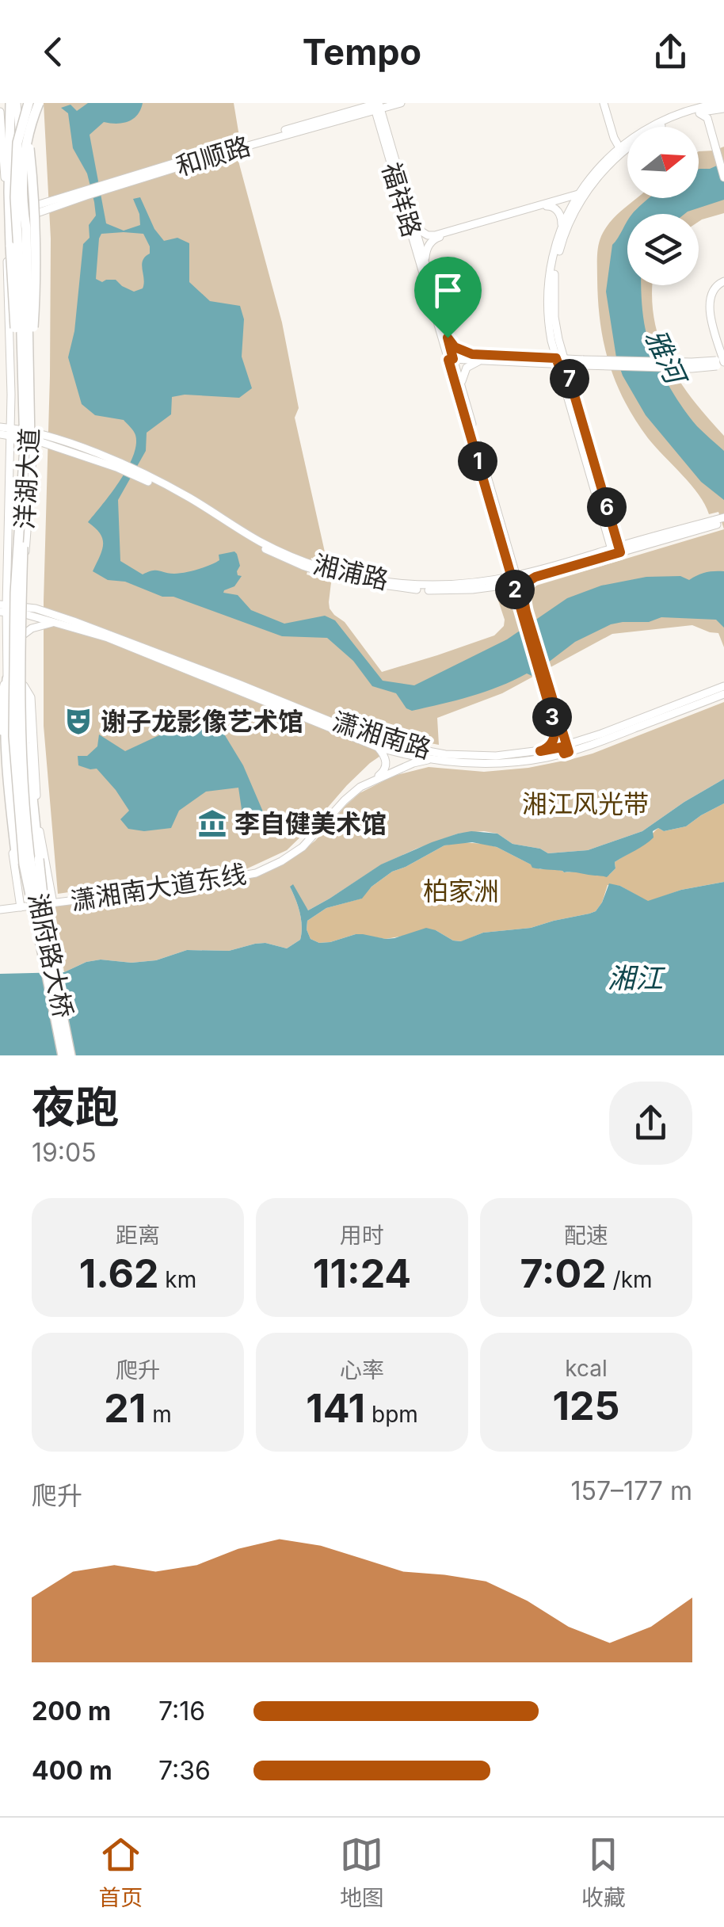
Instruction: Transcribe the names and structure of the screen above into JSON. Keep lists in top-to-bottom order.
{
  "streets": {
    "highway": ["洋湖大道", "湘府路大桥"],
    "main road": [
      "和顺路",
      "福祥路",
      "湘浦路",
      "潇湘南路",
      "潇湘南大道东线"
    ]
  },
  "crossings": [
    ["和顺路", "福祥路"],
    ["福祥路", "湘浦路"],
    ["福祥路", "潇湘南路"],
    ["洋湖大道", "湘浦路"],
    ["洋湖大道", "潇湘南路"],
    ["洋湖大道", "潇湘南大道东线"],
    ["洋湖大道", "湘府路大桥"],
    ["潇湘南路", "潇湘南大道东线"]
  ],
  "water": ["雅河", "湘江"],
  "parks": ["湘江风光带", "柏家洲"],
  "places": {
    "theatre": ["谢子龙影像艺术馆"],
    "museum": ["李自健美术馆"]
  },
  "north": "right",
  "page": {
    "header": "Tempo",
    "pins": [
      "7",
      "1",
      "6",
      "2",
      "3"
    ],
    "heading": ["夜跑", "19:05"],
    "stats": [
      ["距离", "1.62 km"],
      ["用时", "11:24"],
      ["配速", "7:02 /km"],
      ["爬升", "21 m"],
      ["心率", "141 bpm"],
      ["kcal", "125"]
    ],
    "chart": ["爬升", "157–177 m"],
    "list": [
      {
        "name": "200 m",
        "note": "7:16"
      },
      {
        "name": "400 m",
        "note": "7:36"
      }
    ],
    "tabs": ["首页", "地图", "收藏"]
  }
}
